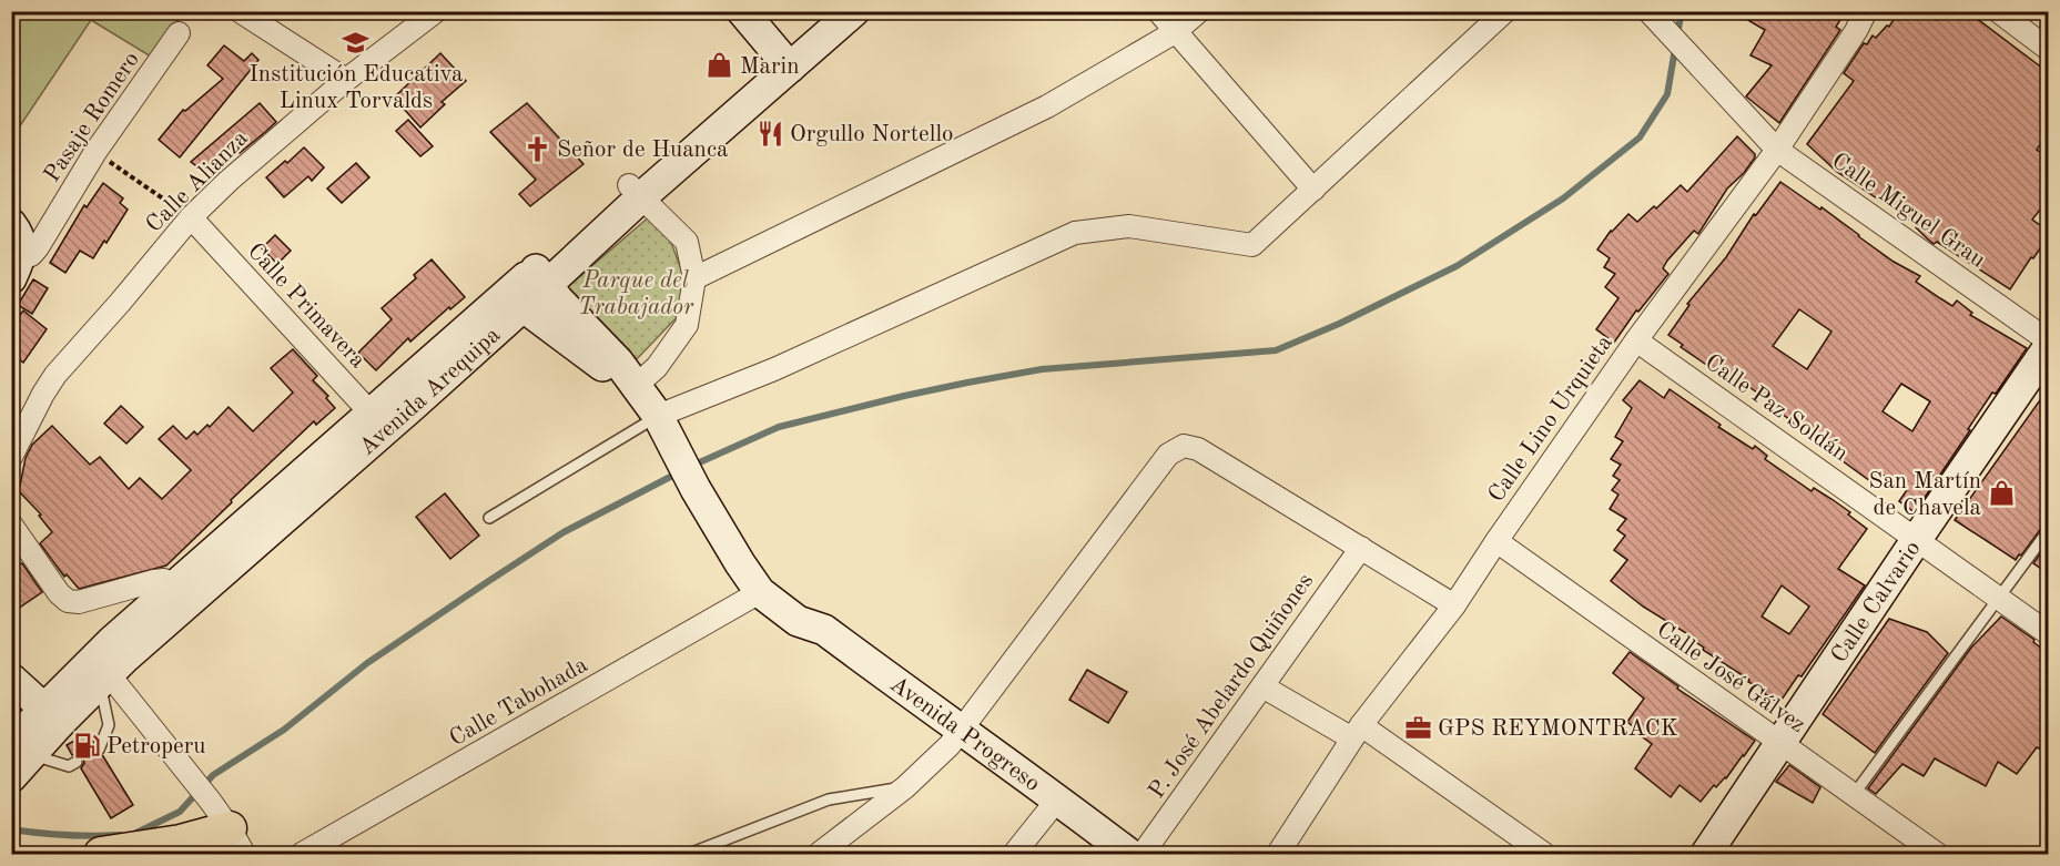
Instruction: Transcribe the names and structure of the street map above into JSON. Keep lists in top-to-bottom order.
{
  "streets": {
    "main road": ["Avenida Arequipa", "Calle Calvario", "Avenida Progreso"],
    "street": [
      "Pasaje Romero",
      "Calle Alianza",
      "Calle Miguel Grau",
      "Calle Primavera",
      "Calle Paz Soldán",
      "Calle Lino Urquieta",
      "Calle José Gálvez",
      "P. José Abelardo Quiñones",
      "Calle Tabohada"
    ]
  },
  "crossings": [
    ["Calle Alianza", "Calle Primavera"],
    ["Calle Miguel Grau", "Calle Lino Urquieta"],
    ["Calle Primavera", "Avenida Arequipa"],
    ["Avenida Arequipa", "Avenida Progreso"],
    ["Calle Paz Soldán", "Calle Lino Urquieta"],
    ["Calle Paz Soldán", "Calle Calvario"],
    ["Calle Lino Urquieta", "Calle José Gálvez"],
    ["Calle Calvario", "Calle José Gálvez"],
    ["Calle Tabohada", "Avenida Progreso"]
  ],
  "parks": ["Parque del Trabajador"],
  "places": {
    "school or university": ["Institución Educativa Linux Torvalds"],
    "shop": ["Marin", "San Martín de Chavela"],
    "restaurant": ["Orgullo Nortello"],
    "church": ["Señor de Huanca"],
    "office": ["GPS REYMONTRACK"],
    "fuel station": ["Petroperu"]
  }
}
